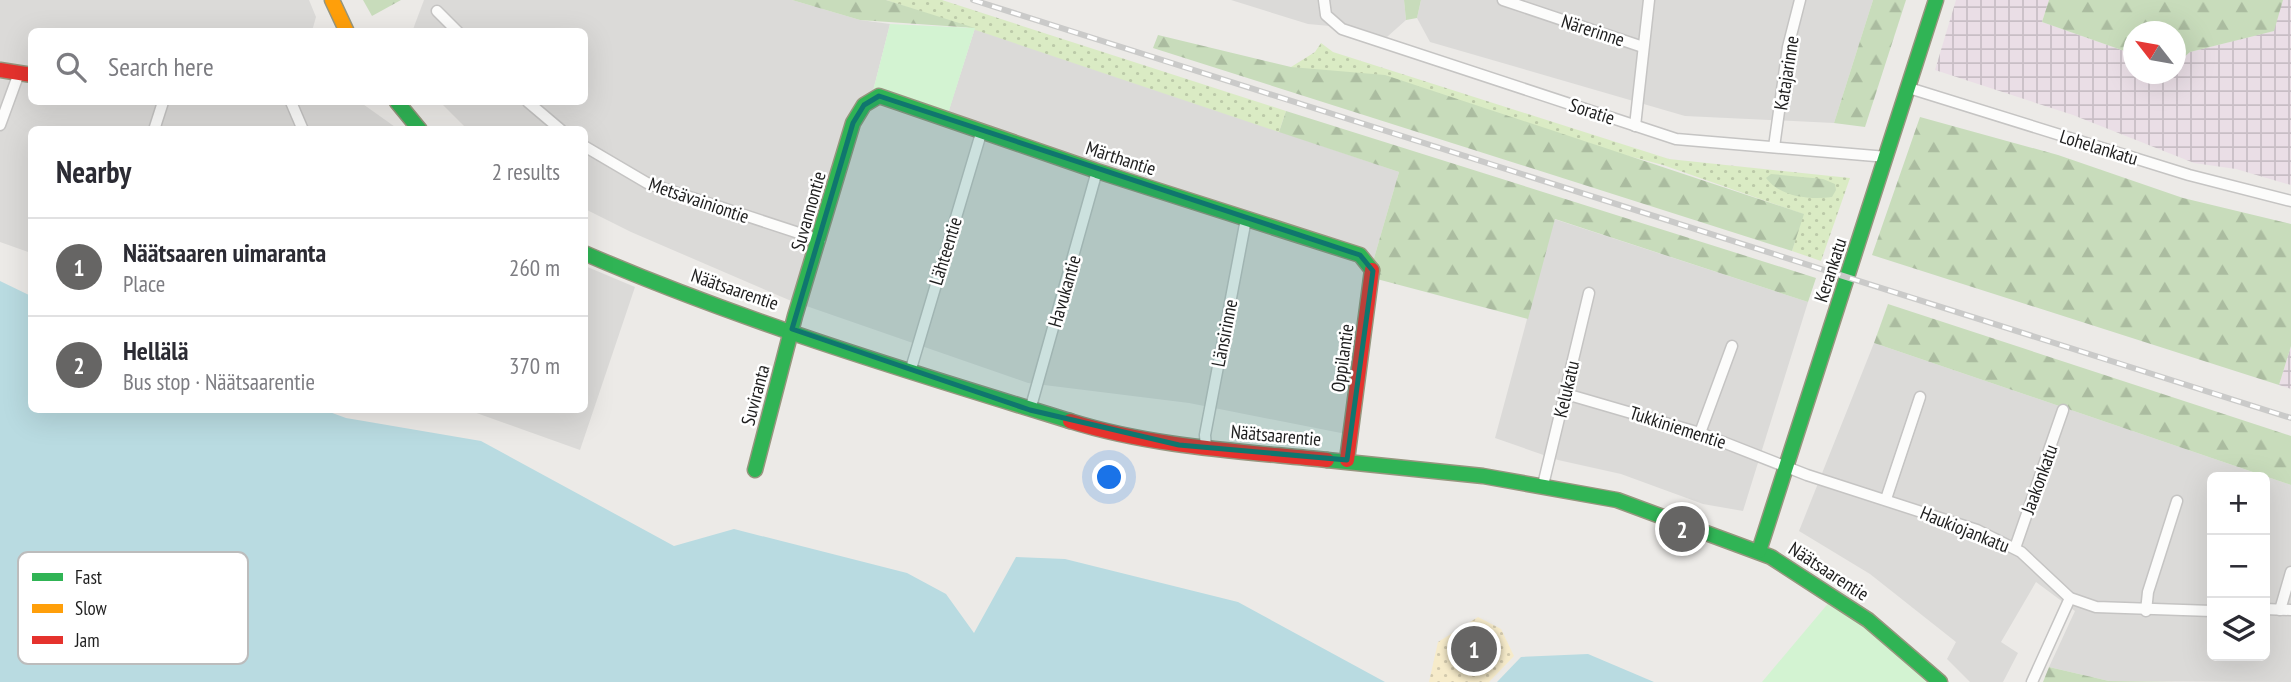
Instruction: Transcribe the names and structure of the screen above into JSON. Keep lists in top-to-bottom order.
{
  "streets": {
    "street": [
      "Närerinne",
      "Katajarinne",
      "Soratie",
      "Lohelankatu",
      "Märthantie",
      "Metsävainiontie",
      "Suvannontie",
      "Lähteentie",
      "Kerankatu",
      "Näätsaarentie",
      "Havukantie",
      "Länsirinne",
      "Oppilantie",
      "Kelukatu",
      "Suviranta",
      "Tukkiniementie",
      "Jaakonkatu",
      "Haukiojankatu"
    ]
  },
  "crossings": [
    ["Katajarinne", "Soratie"],
    ["Soratie", "Kerankatu"],
    ["Lohelankatu", "Kerankatu"],
    ["Märthantie", "Suvannontie"],
    ["Märthantie", "Lähteentie"],
    ["Märthantie", "Havukantie"],
    ["Märthantie", "Länsirinne"],
    ["Märthantie", "Oppilantie"],
    ["Metsävainiontie", "Suvannontie"],
    ["Suvannontie", "Näätsaarentie"],
    ["Suvannontie", "Suviranta"],
    ["Lähteentie", "Näätsaarentie"],
    ["Kerankatu", "Näätsaarentie"],
    ["Kerankatu", "Tukkiniementie"],
    ["Kerankatu", "Haukiojankatu"],
    ["Näätsaarentie", "Havukantie"],
    ["Näätsaarentie", "Länsirinne"],
    ["Näätsaarentie", "Oppilantie"],
    ["Näätsaarentie", "Kelukatu"],
    ["Näätsaarentie", "Suviranta"],
    ["Kelukatu", "Tukkiniementie"],
    ["Tukkiniementie", "Haukiojankatu"],
    ["Jaakonkatu", "Haukiojankatu"]
  ],
  "legend": ["Fast", "Slow", "Jam"],
  "north": "top left",
  "page": {
    "search": "Search here",
    "heading": ["Nearby", "2 results"],
    "list": [
      {
        "mark": "1",
        "name": "Näätsaaren uimaranta",
        "note": "Place",
        "value": "260 m"
      },
      {
        "mark": "2",
        "name": "Hellälä",
        "note": "Bus stop · Näätsaarentie",
        "value": "370 m"
      }
    ],
    "map_buttons": ["+", "−"],
    "pins": ["2", "1"]
  }
}
